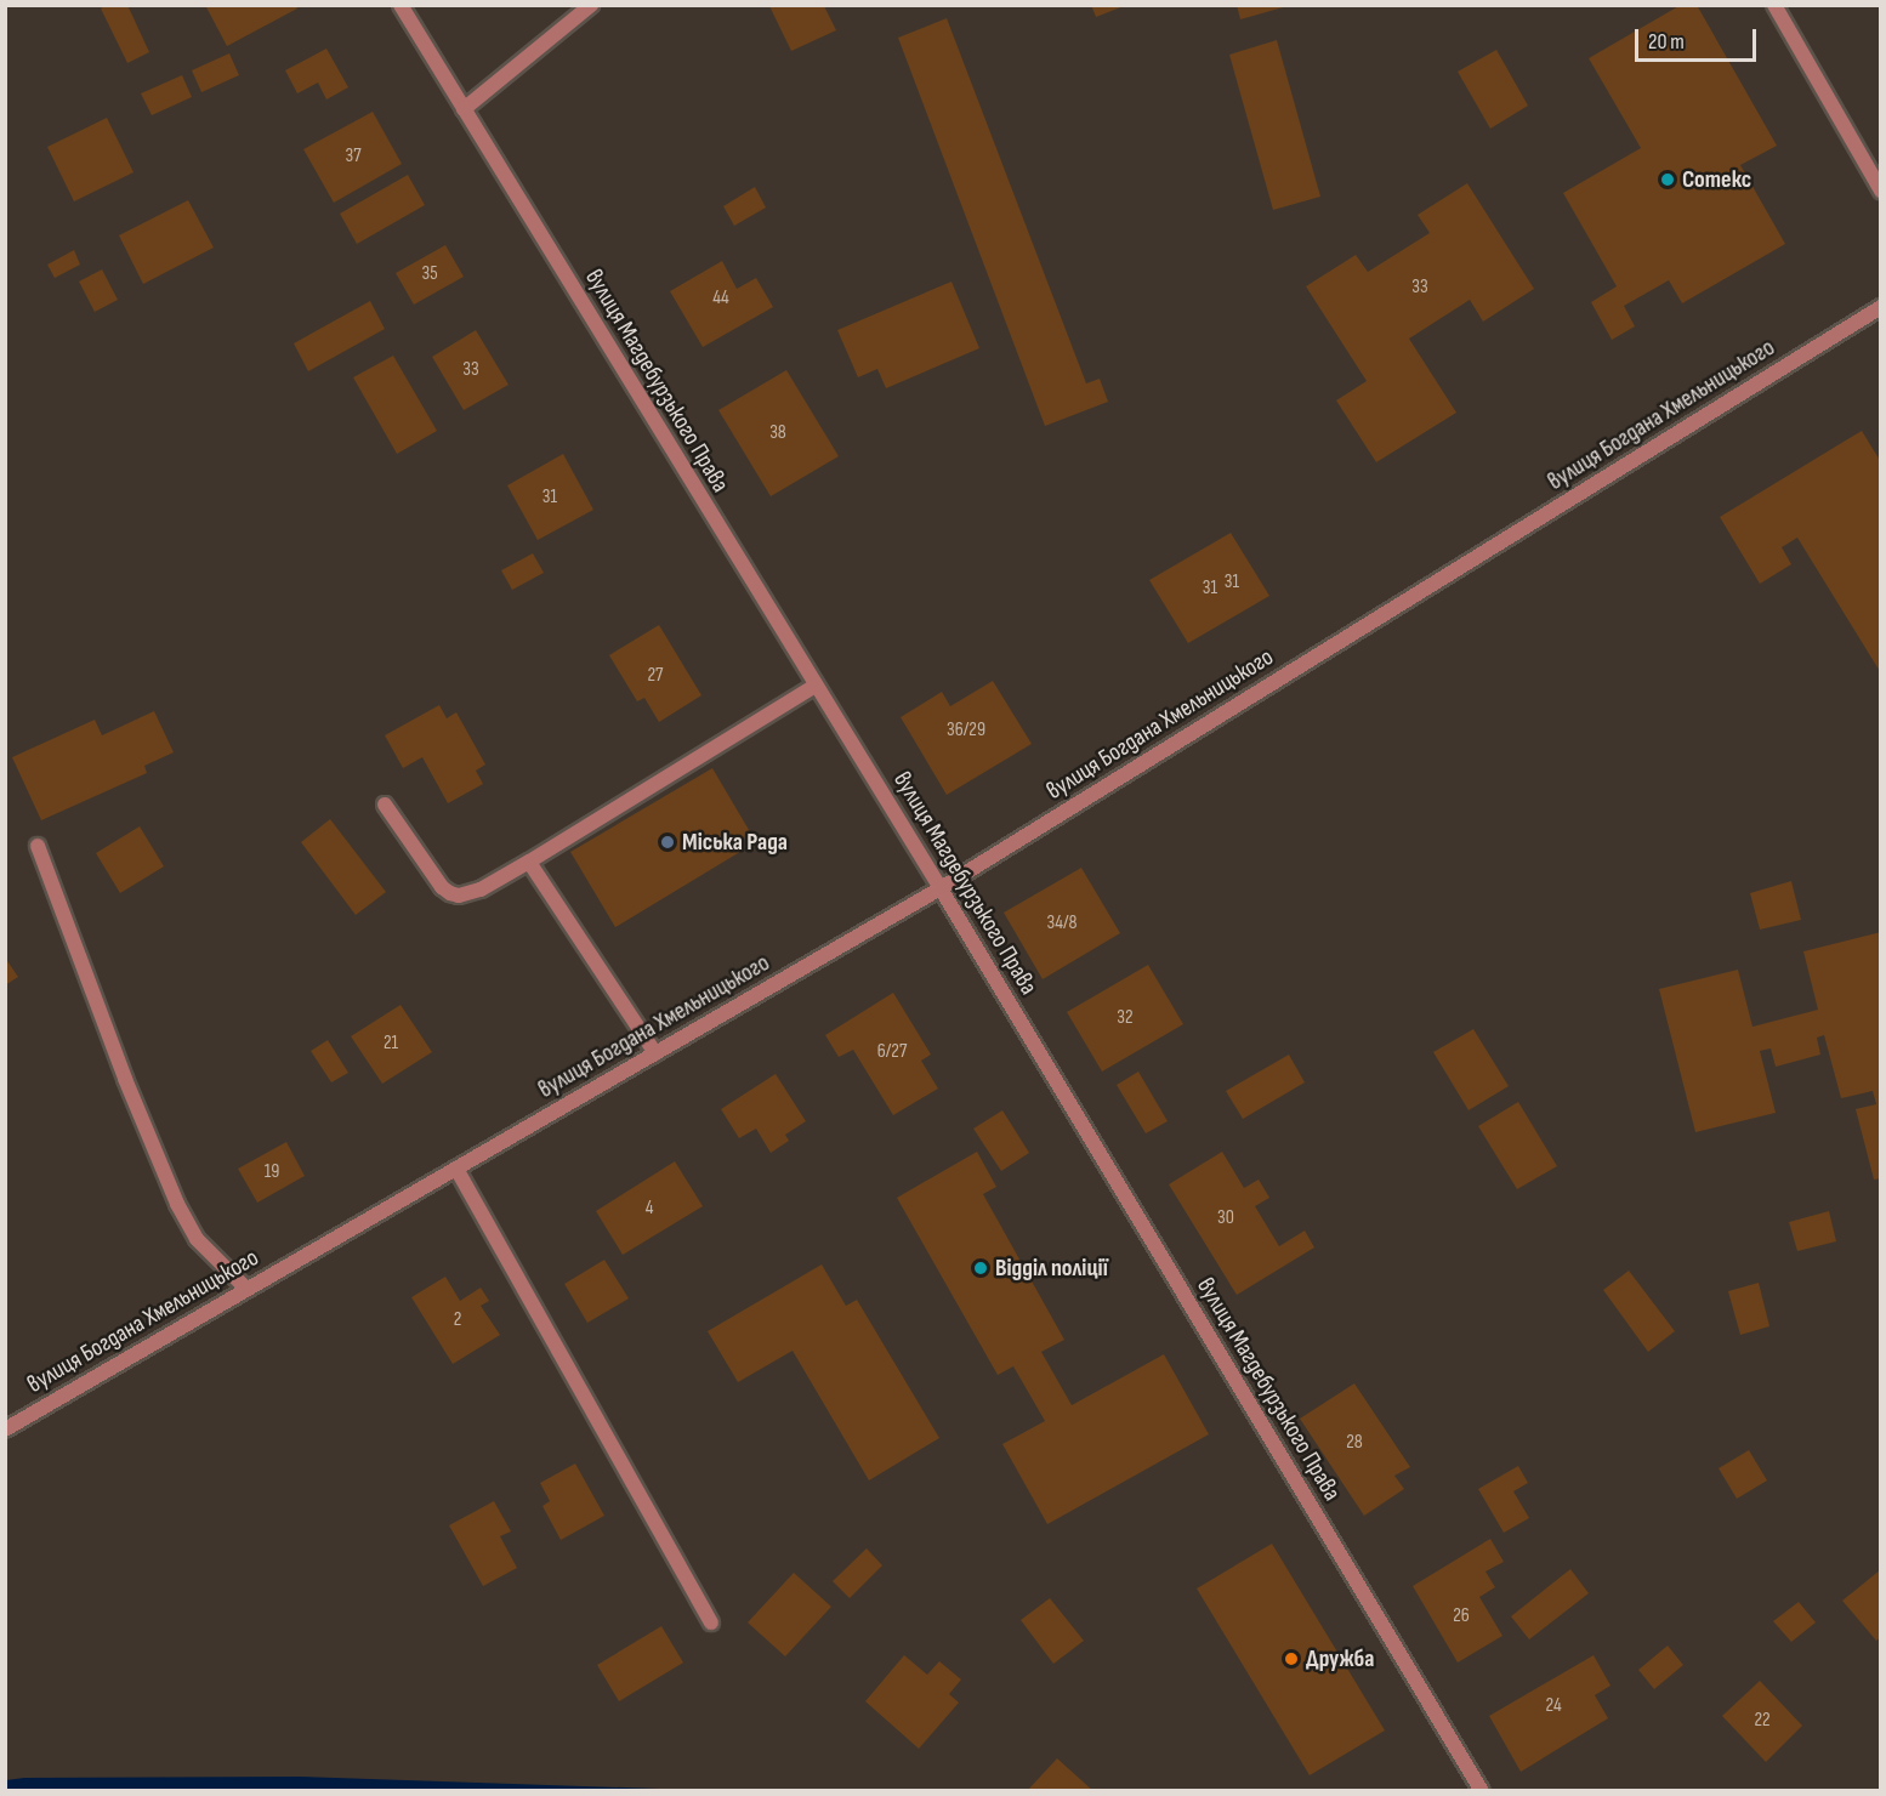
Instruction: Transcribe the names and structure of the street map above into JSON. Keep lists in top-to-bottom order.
{
  "streets": {
    "street": ["вулиця Магдебурзького Права", "вулиця Богдана Хмельницького"]
  },
  "crossings": [
    ["вулиця Магдебурзького Права", "вулиця Богдана Хмельницького"]
  ],
  "places": [
    "Сотекс",
    "Міська Рада",
    "Відділ поліції",
    "Дружба"
  ],
  "house_numbers": [
    "37",
    "35",
    "33",
    "44",
    "33",
    "38",
    "31",
    "31",
    "31",
    "27",
    "36/29",
    "34/8",
    "32",
    "21",
    "6/27",
    "19",
    "4",
    "30",
    "2",
    "28",
    "26",
    "24",
    "22"
  ],
  "scale_bar": "20 m"
}
